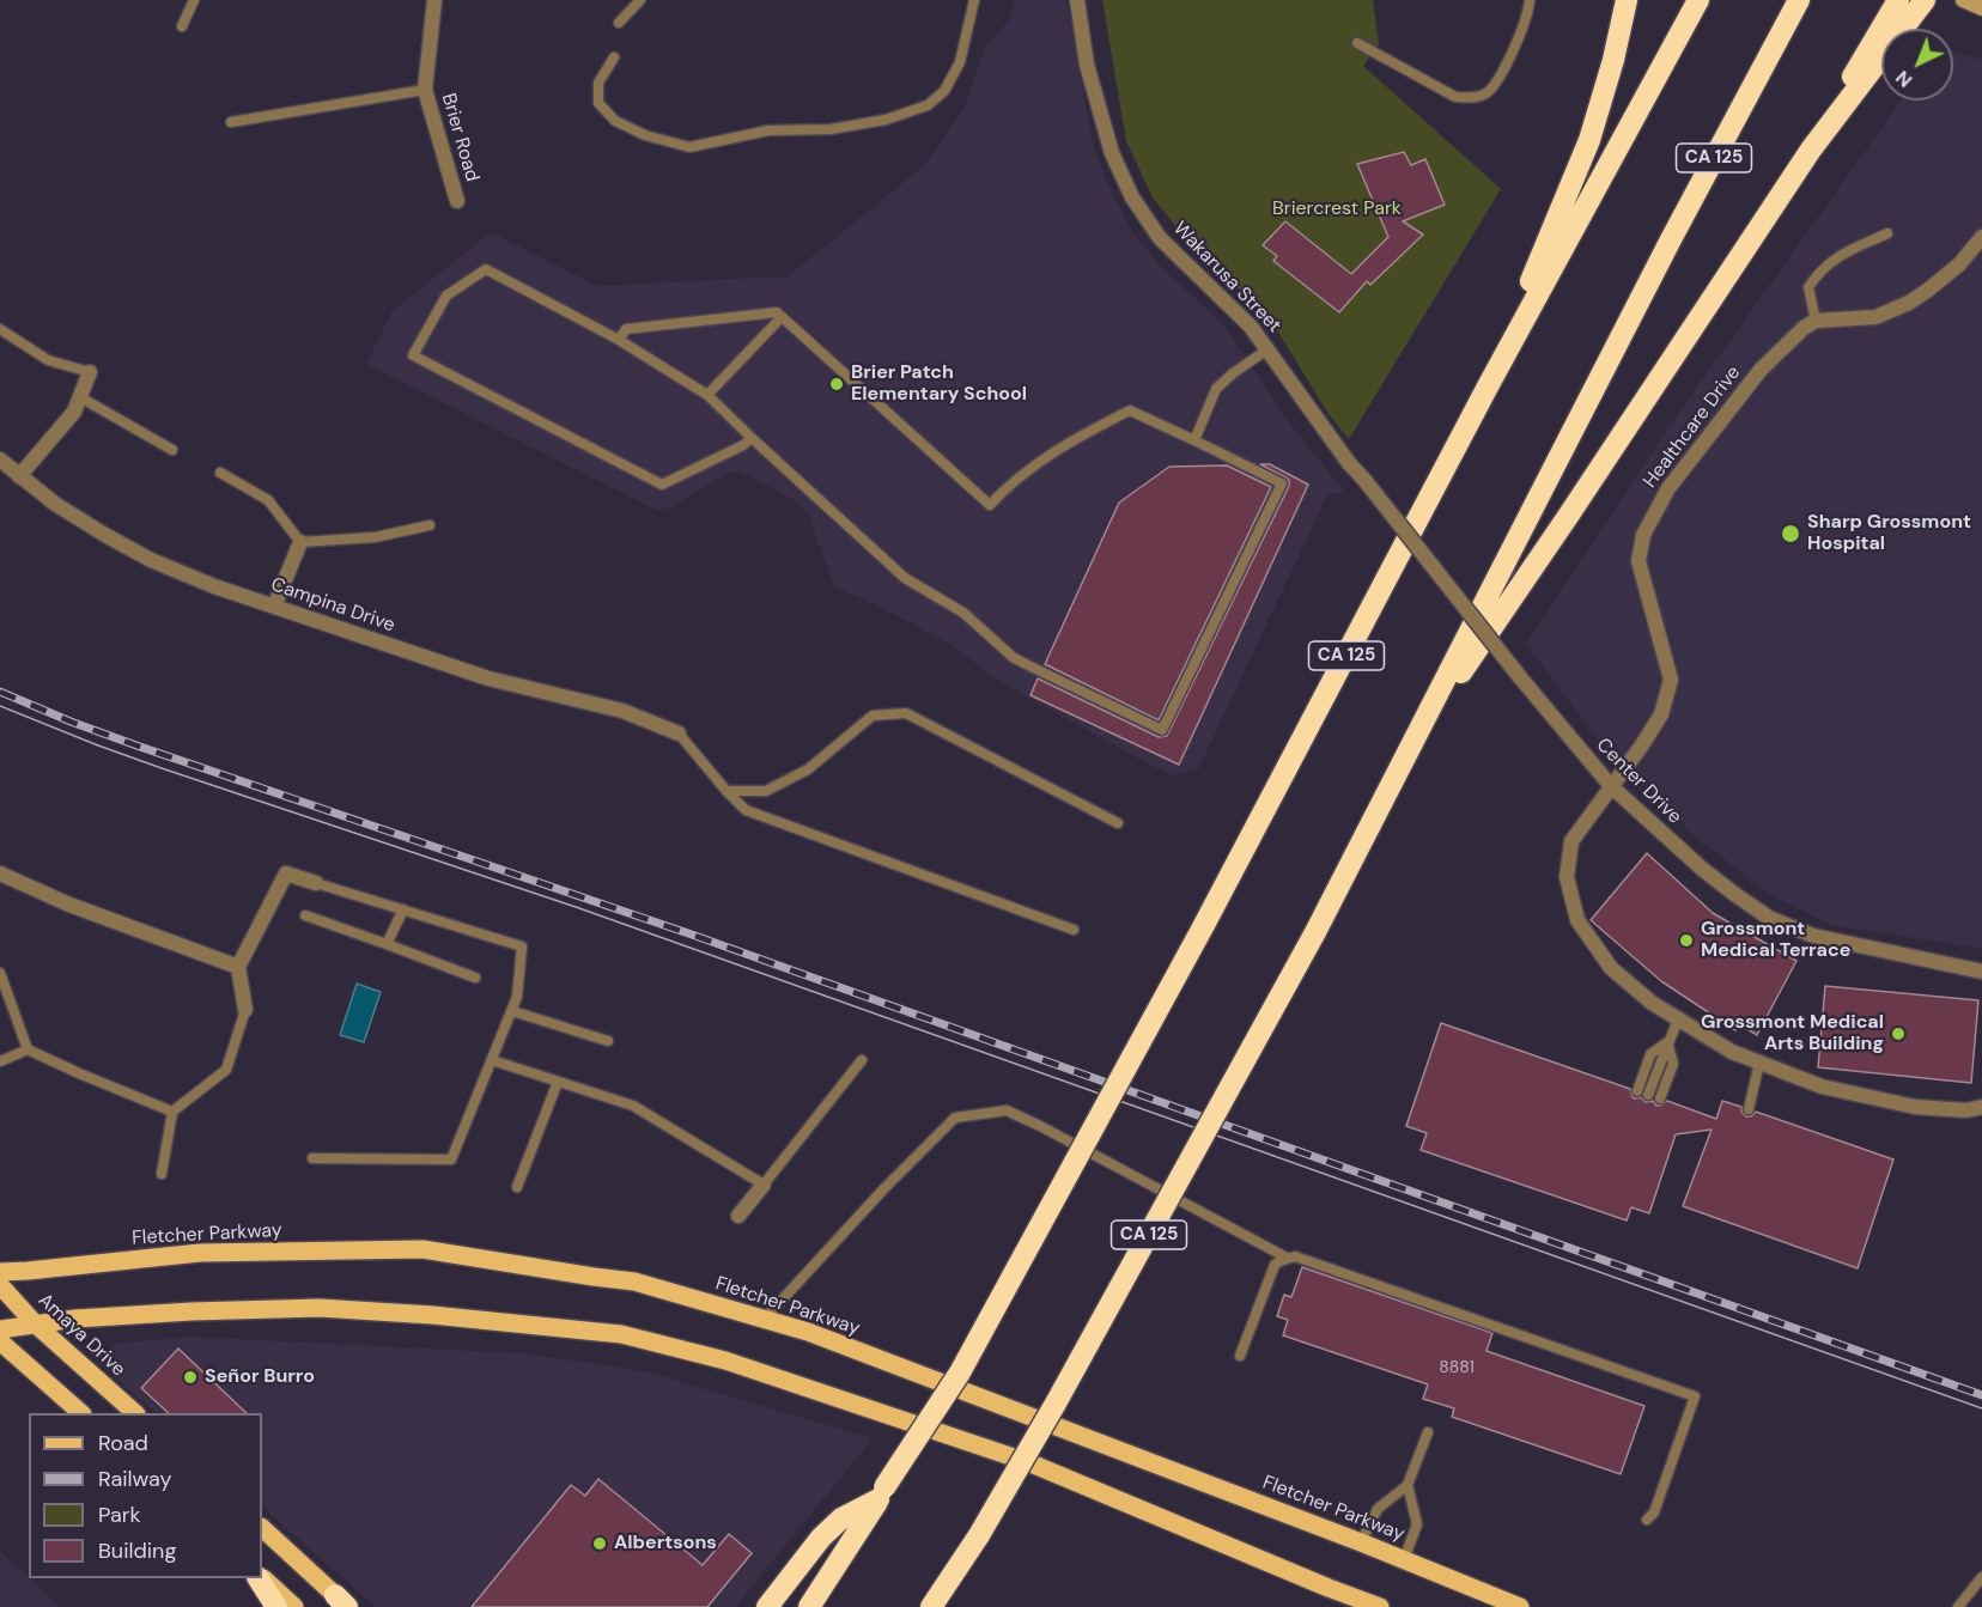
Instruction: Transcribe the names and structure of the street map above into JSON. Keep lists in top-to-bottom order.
{
  "streets": {
    "highway": ["CA 125"],
    "main road": ["Fletcher Parkway", "Amaya Drive"],
    "street": [
      "Brier Road",
      "Wakarusa Street",
      "Healthcare Drive",
      "Campina Drive",
      "Center Drive"
    ]
  },
  "crossings": [
    ["Wakarusa Street", "Center Drive"],
    ["Healthcare Drive", "Center Drive"]
  ],
  "parks": ["Briercrest Park"],
  "places": [
    "Brier Patch Elementary School",
    "Sharp Grossmont Hospital",
    "Grossmont Medical Terrace",
    "Grossmont Medical Arts Building",
    "Señor Burro",
    "Albertsons"
  ],
  "house_numbers": ["8881"],
  "legend": [
    "Road",
    "Railway",
    "Park",
    "Building"
  ],
  "north": "bottom left"
}
